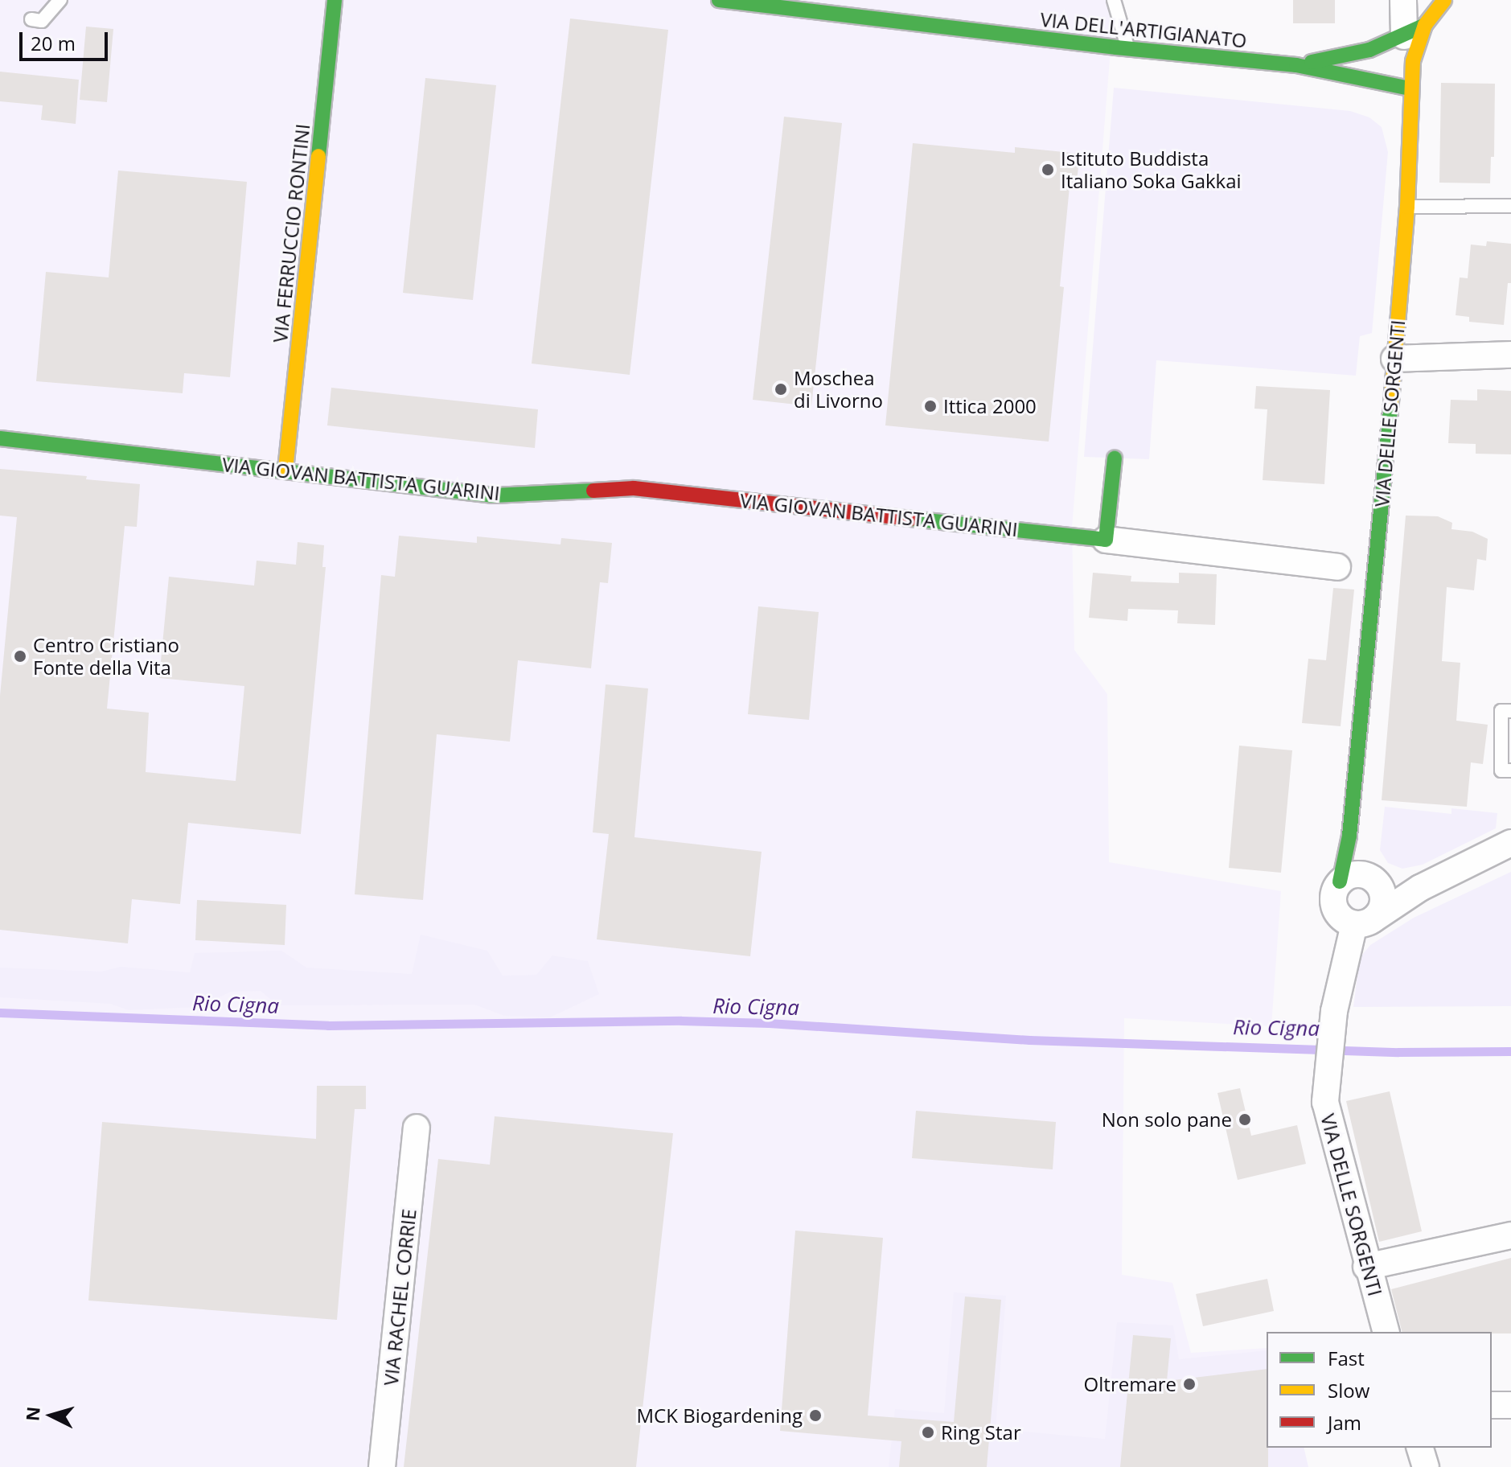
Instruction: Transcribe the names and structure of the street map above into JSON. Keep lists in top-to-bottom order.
{
  "streets": {
    "street": [
      "VIA DELL'ARTIGIANATO",
      "VIA FERRUCCIO RONTINI",
      "VIA DELLE SORGENTI",
      "VIA GIOVAN BATTISTA GUARINI",
      "VIA RACHEL CORRIE"
    ]
  },
  "crossings": [
    ["VIA DELL'ARTIGIANATO", "VIA DELLE SORGENTI"],
    ["VIA FERRUCCIO RONTINI", "VIA GIOVAN BATTISTA GUARINI"]
  ],
  "water": ["Rio Cigna"],
  "places": [
    "Istituto Buddista Italiano Soka Gakkai",
    "Moschea di Livorno",
    "Ittica 2000",
    "Centro Cristiano Fonte della Vita",
    "Non solo pane",
    "Oltremare",
    "MCK Biogardening",
    "Ring Star"
  ],
  "legend": ["Fast", "Slow", "Jam"],
  "scale_bar": "20 m",
  "north": "left"
}
